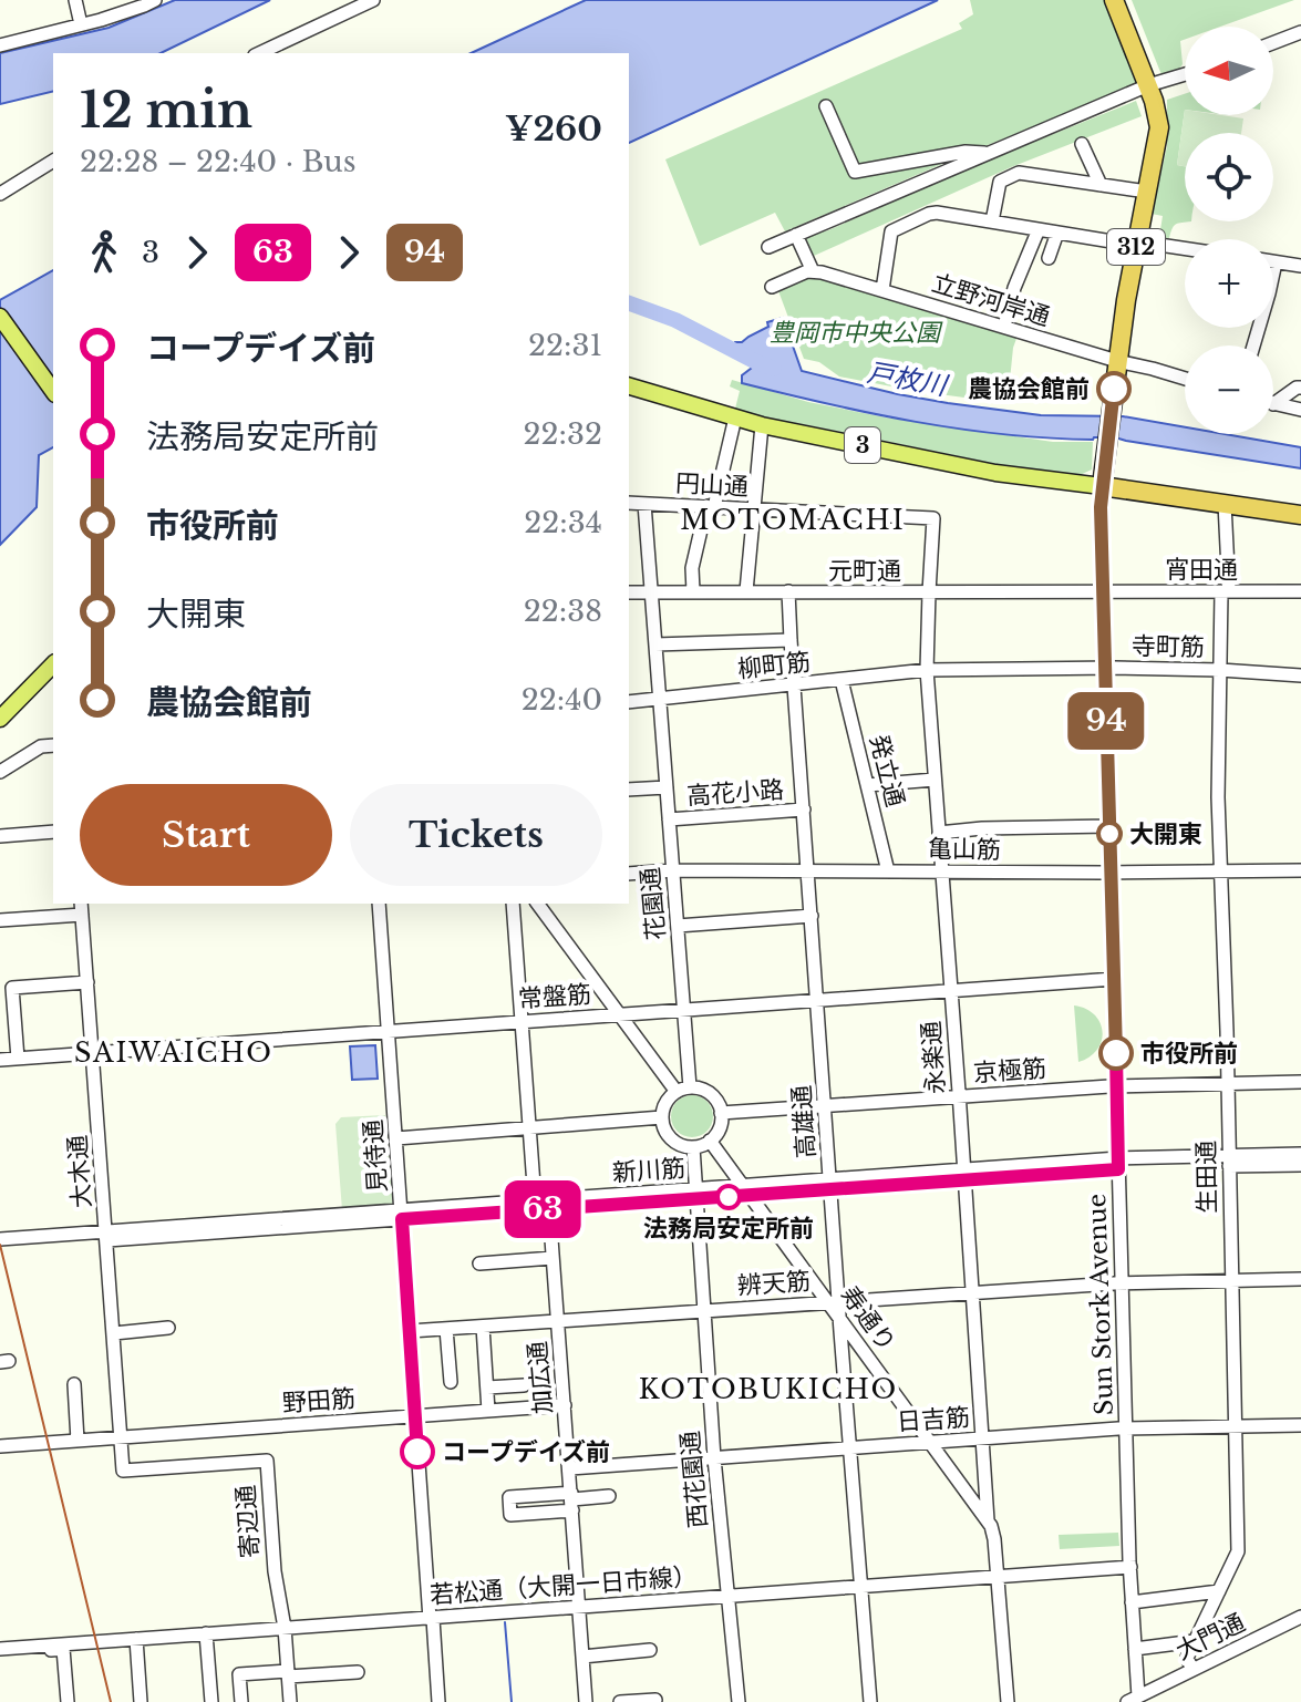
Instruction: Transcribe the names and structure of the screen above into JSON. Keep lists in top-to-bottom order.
{
  "streets": {
    "highway": ["312"],
    "main road": ["3"],
    "street": [
      "立野河岸通",
      "円山通",
      "宵田通",
      "元町通",
      "寺町筋",
      "柳町筋",
      "発立通",
      "高花小路",
      "亀山筋",
      "花園通",
      "常盤筋",
      "永楽通",
      "京極筋",
      "高雄通",
      "見待通",
      "新川筋",
      "大木通",
      "生田通",
      "辨天筋",
      "Sun Stork Avenue",
      "寿通り",
      "加広通",
      "野田筋",
      "日吉筋",
      "西花園通",
      "寄辺通",
      "若松通（大開一日市線）",
      "大門通"
    ]
  },
  "crossings": [
    ["312", "立野河岸通"],
    ["312", "3"],
    ["312", "Sun Stork Avenue"],
    ["3", "Sun Stork Avenue"],
    ["円山通", "元町通"],
    ["円山通", "花園通"],
    ["円山通", "永楽通"],
    ["宵田通", "元町通"],
    ["宵田通", "生田通"],
    ["宵田通", "Sun Stork Avenue"],
    ["元町通", "花園通"],
    ["元町通", "永楽通"],
    ["元町通", "高雄通"],
    ["元町通", "Sun Stork Avenue"],
    ["寺町筋", "柳町筋"],
    ["寺町筋", "永楽通"],
    ["寺町筋", "生田通"],
    ["寺町筋", "Sun Stork Avenue"],
    ["柳町筋", "発立通"],
    ["柳町筋", "花園通"],
    ["柳町筋", "永楽通"],
    ["柳町筋", "高雄通"],
    ["発立通", "亀山筋"],
    ["高花小路", "花園通"],
    ["高花小路", "高雄通"],
    ["亀山筋", "花園通"],
    ["亀山筋", "永楽通"],
    ["亀山筋", "高雄通"],
    ["亀山筋", "生田通"],
    ["亀山筋", "Sun Stork Avenue"],
    ["花園通", "常盤筋"],
    ["花園通", "京極筋"],
    ["花園通", "寿通り"],
    ["花園通", "西花園通"],
    ["常盤筋", "永楽通"],
    ["常盤筋", "高雄通"],
    ["常盤筋", "見待通"],
    ["常盤筋", "大木通"],
    ["常盤筋", "Sun Stork Avenue"],
    ["永楽通", "京極筋"],
    ["永楽通", "新川筋"],
    ["永楽通", "辨天筋"],
    ["永楽通", "寿通り"],
    ["永楽通", "日吉筋"],
    ["京極筋", "高雄通"],
    ["京極筋", "生田通"],
    ["京極筋", "Sun Stork Avenue"],
    ["京極筋", "寿通り"],
    ["京極筋", "西花園通"],
    ["高雄通", "新川筋"],
    ["高雄通", "辨天筋"],
    ["高雄通", "寿通り"],
    ["見待通", "新川筋"],
    ["見待通", "辨天筋"],
    ["見待通", "野田筋"],
    ["見待通", "若松通（大開一日市線）"],
    ["新川筋", "大木通"],
    ["新川筋", "生田通"],
    ["新川筋", "Sun Stork Avenue"],
    ["新川筋", "寿通り"],
    ["新川筋", "加広通"],
    ["新川筋", "西花園通"],
    ["大木通", "野田筋"],
    ["大木通", "寄辺通"],
    ["生田通", "辨天筋"],
    ["生田通", "日吉筋"],
    ["生田通", "大門通"],
    ["辨天筋", "Sun Stork Avenue"],
    ["辨天筋", "寿通り"],
    ["辨天筋", "加広通"],
    ["辨天筋", "西花園通"],
    ["Sun Stork Avenue", "日吉筋"],
    ["Sun Stork Avenue", "若松通（大開一日市線）"],
    ["Sun Stork Avenue", "大門通"],
    ["寿通り", "日吉筋"],
    ["寿通り", "西花園通"],
    ["寿通り", "若松通（大開一日市線）"],
    ["加広通", "野田筋"],
    ["加広通", "日吉筋"],
    ["加広通", "若松通（大開一日市線）"],
    ["野田筋", "寄辺通"],
    ["日吉筋", "西花園通"],
    ["西花園通", "若松通（大開一日市線）"],
    ["寄辺通", "若松通（大開一日市線）"]
  ],
  "districts": ["MOTOMACHI", "SAIWAICHO", "KOTOBUKICHO"],
  "water": ["戸枚川"],
  "parks": ["豊岡市中央公園"],
  "places": [
    "農協会館前",
    "大開東",
    "市役所前",
    "法務局安定所前",
    "コープデイズ前"
  ],
  "lines": ["bus line 94", "bus line 63"],
  "north": "left",
  "page": {
    "on_map": ["63", "94"],
    "map_buttons": ["+", "−"],
    "heading": ["12 min", "22:28 – 22:40 · Bus", "¥260"],
    "legs": ["3", "63", "94"],
    "list": [
      {
        "name": "コープデイズ前",
        "value": "22:31"
      },
      {
        "name": "法務局安定所前",
        "value": "22:32"
      },
      {
        "name": "市役所前",
        "value": "22:34"
      },
      {
        "name": "大開東",
        "value": "22:38"
      },
      {
        "name": "農協会館前",
        "value": "22:40"
      }
    ],
    "buttons": ["Start", "Tickets"]
  }
}
